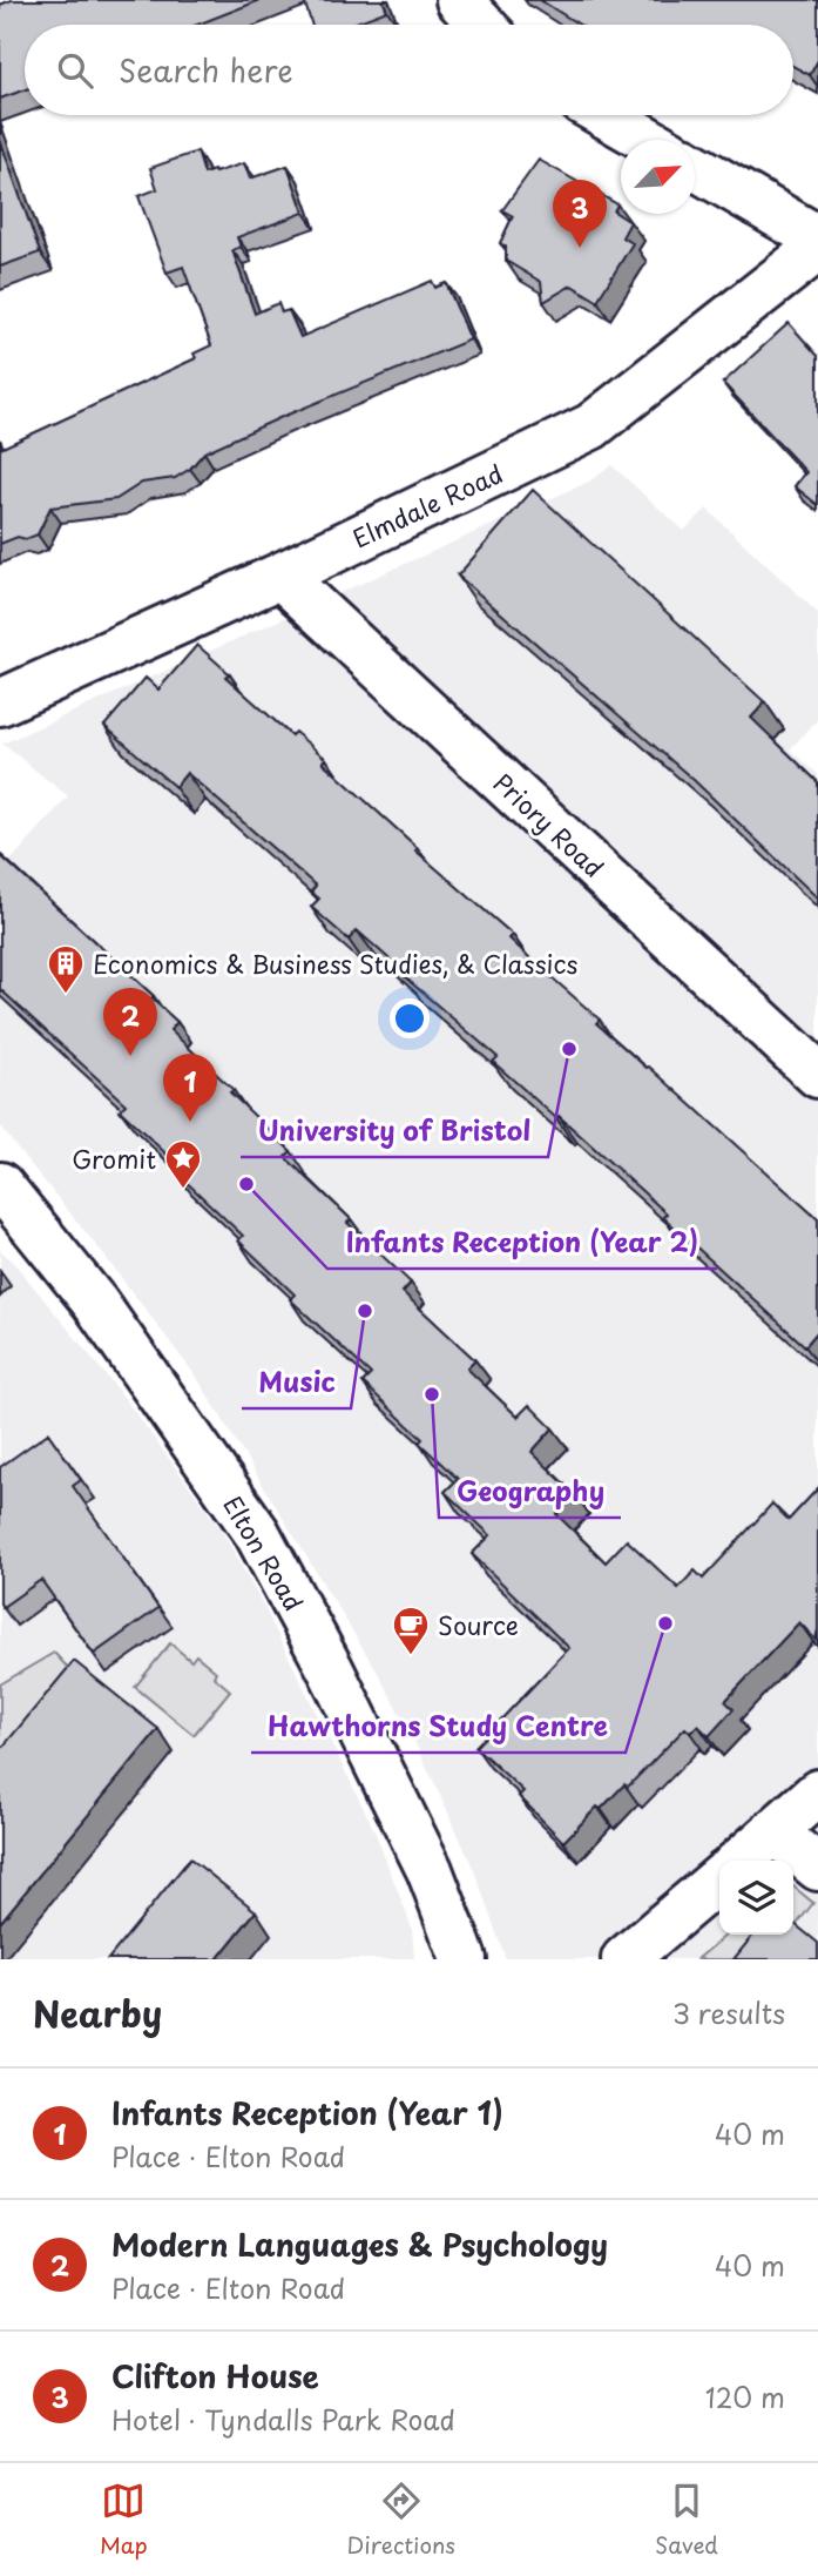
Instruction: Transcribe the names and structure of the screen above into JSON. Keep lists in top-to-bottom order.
{
  "streets": {
    "street": ["Elmdale Road", "Priory Road", "Elton Road"]
  },
  "crossings": [
    ["Elmdale Road", "Priory Road"]
  ],
  "places": {
    "building": ["Economics & Business Studies, & Classics"],
    "other": [
      "University of Bristol",
      "Infants Reception (Year 2)",
      "Music",
      "Geography",
      "Hawthorns Study Centre"
    ],
    "place": ["Gromit"],
    "cafe": ["Source"]
  },
  "north": "top right",
  "page": {
    "search": "Search here",
    "pins": ["3", "2", "1"],
    "heading": ["Nearby", "3 results"],
    "list": [
      {
        "mark": "1",
        "name": "Infants Reception (Year 1)",
        "note": "Place · Elton Road",
        "value": "40 m"
      },
      {
        "mark": "2",
        "name": "Modern Languages & Psychology",
        "note": "Place · Elton Road",
        "value": "40 m"
      },
      {
        "mark": "3",
        "name": "Clifton House",
        "note": "Hotel · Tyndalls Park Road",
        "value": "120 m"
      }
    ],
    "nav": ["Map", "Directions", "Saved"]
  }
}
